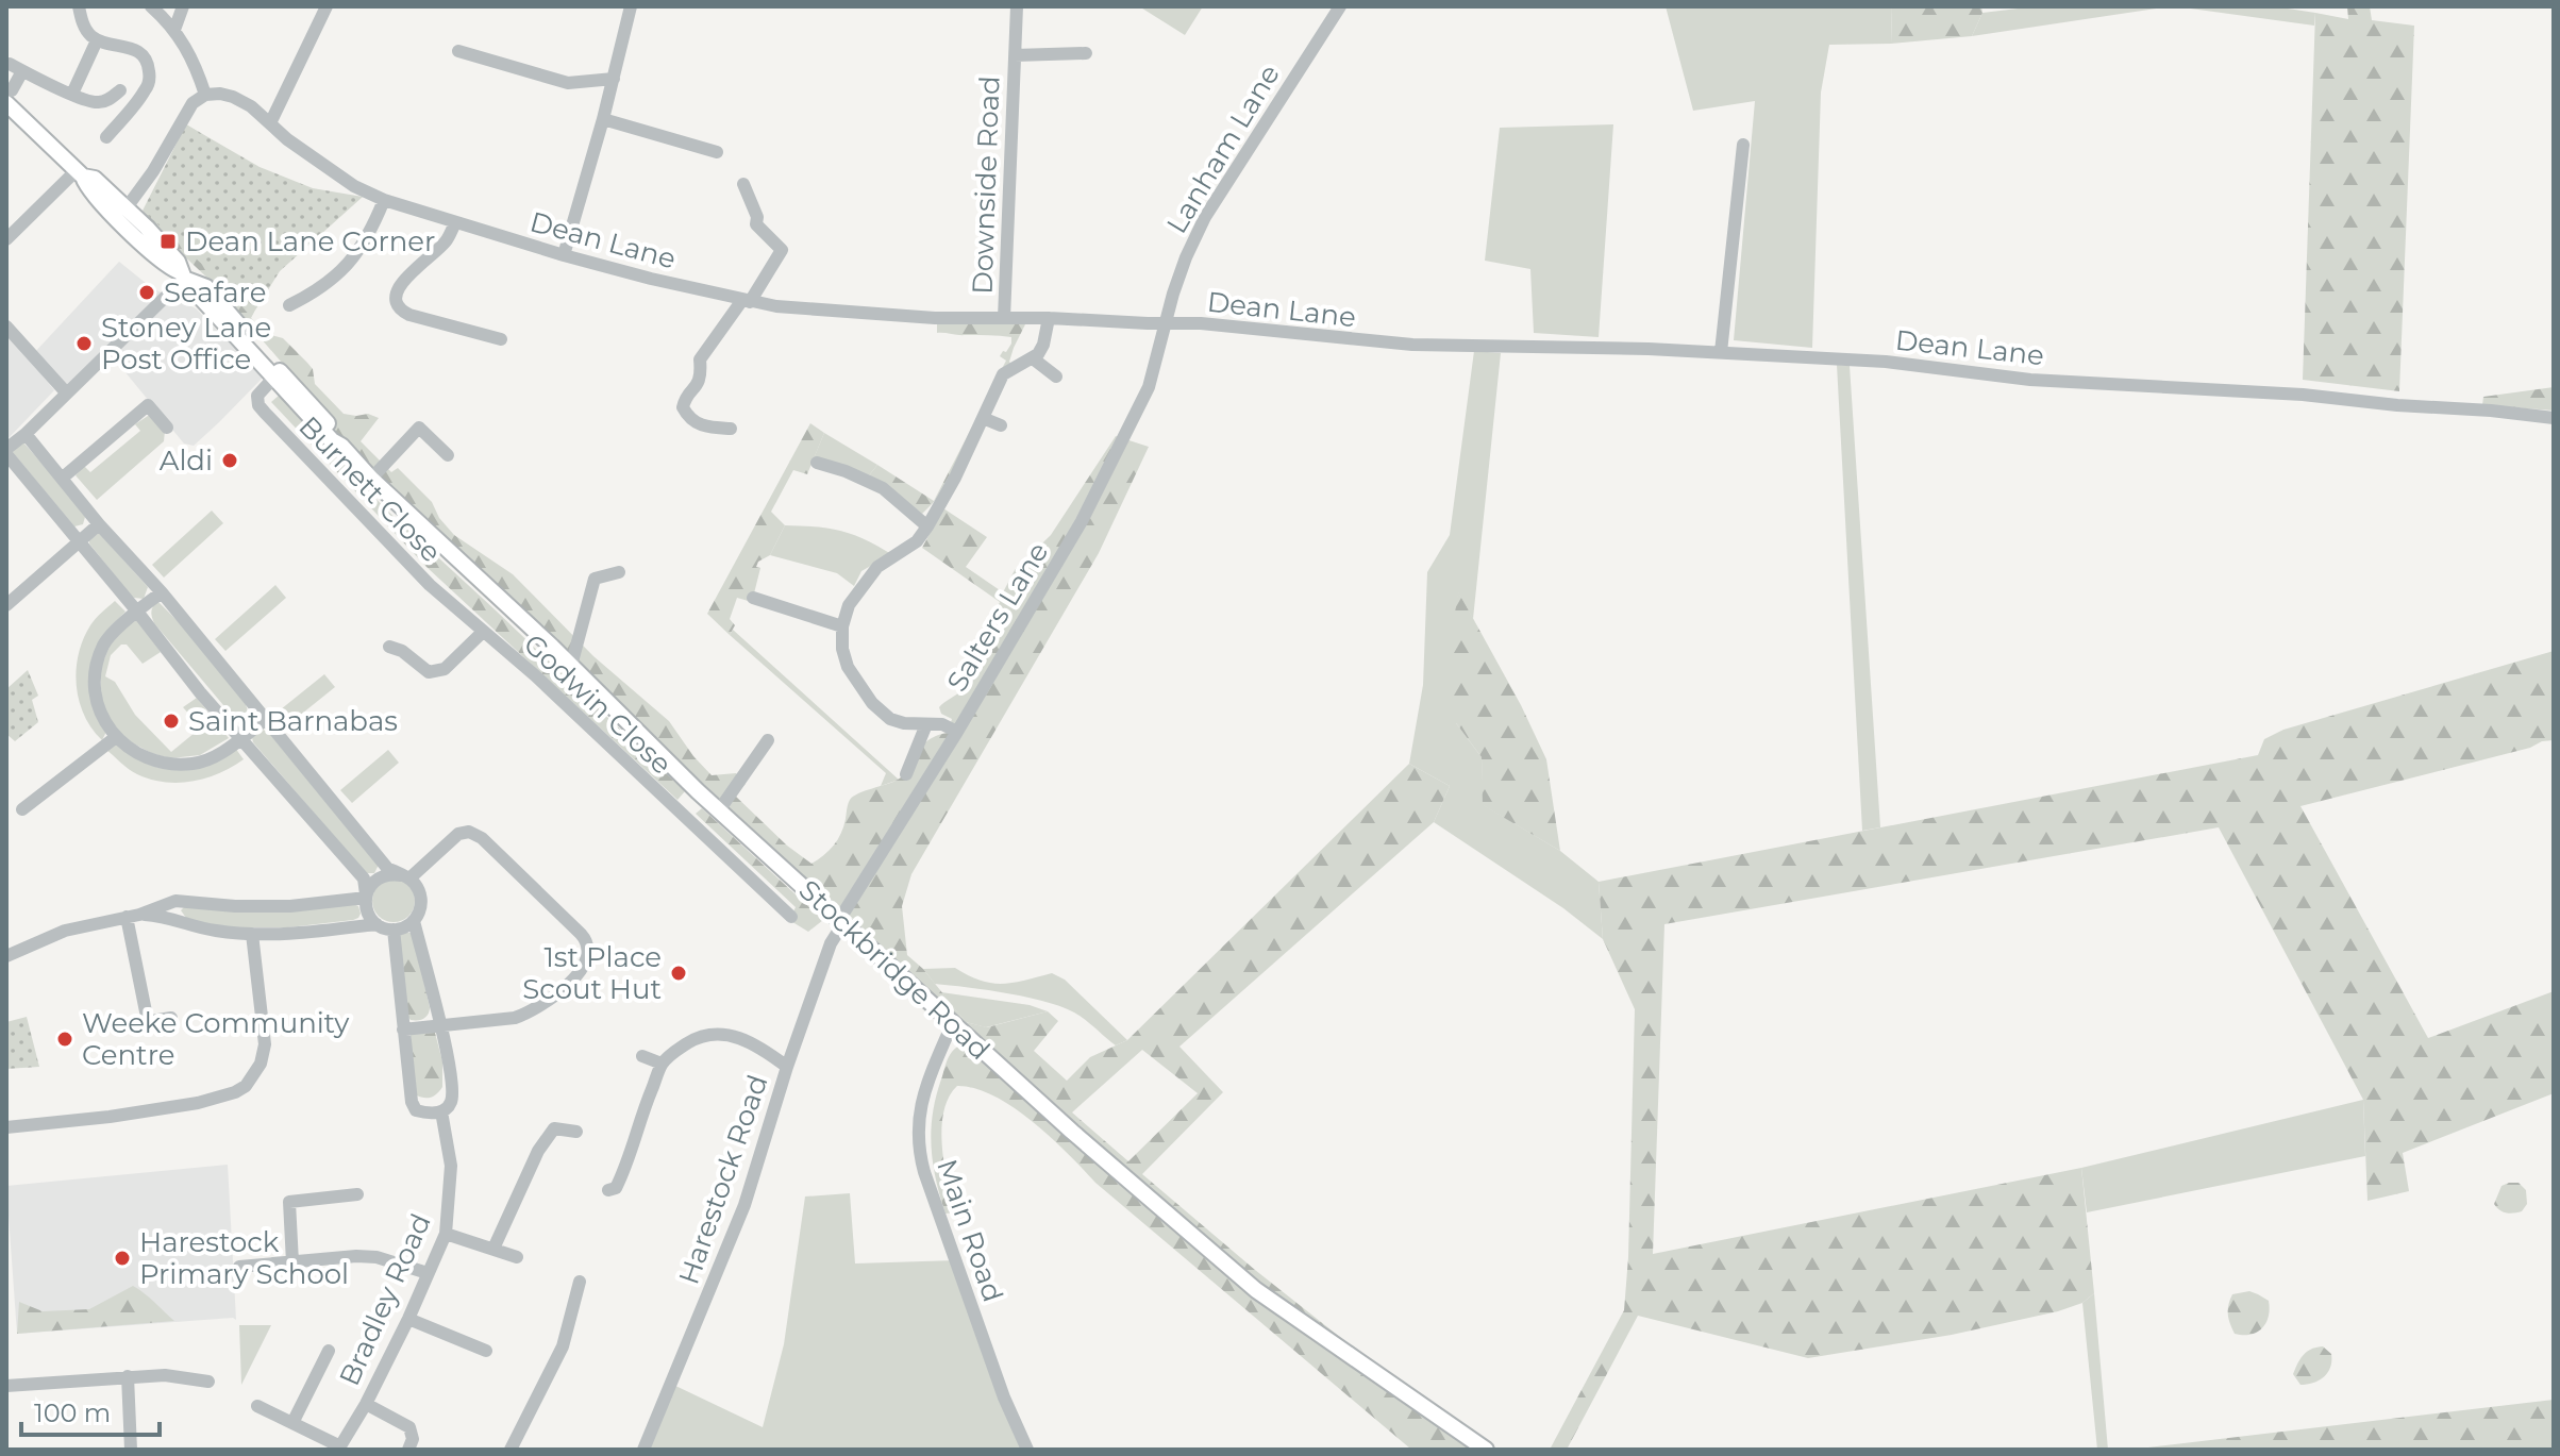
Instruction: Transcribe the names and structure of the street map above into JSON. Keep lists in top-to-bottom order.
{
  "streets": {
    "main road": ["Stockbridge Road"],
    "street": [
      "Lanham Lane",
      "Downside Road",
      "Dean Lane",
      "Burnett Close",
      "Salters Lane",
      "Godwin Close",
      "Harestock Road",
      "Main Road",
      "Bradley Road"
    ]
  },
  "crossings": [
    ["Lanham Lane", "Dean Lane"],
    ["Lanham Lane", "Salters Lane"],
    ["Downside Road", "Dean Lane"],
    ["Dean Lane", "Salters Lane"],
    ["Burnett Close", "Godwin Close"],
    ["Burnett Close", "Stockbridge Road"],
    ["Salters Lane", "Stockbridge Road"],
    ["Salters Lane", "Harestock Road"],
    ["Godwin Close", "Stockbridge Road"],
    ["Stockbridge Road", "Harestock Road"],
    ["Stockbridge Road", "Main Road"]
  ],
  "places": {
    "transit": ["Dean Lane Corner"],
    "other": [
      "Seafare",
      "Stoney Lane Post Office",
      "Aldi",
      "Saint Barnabas",
      "1st Place Scout Hut",
      "Weeke Community Centre",
      "Harestock Primary School"
    ]
  },
  "scale_bar": "100 m"
}
